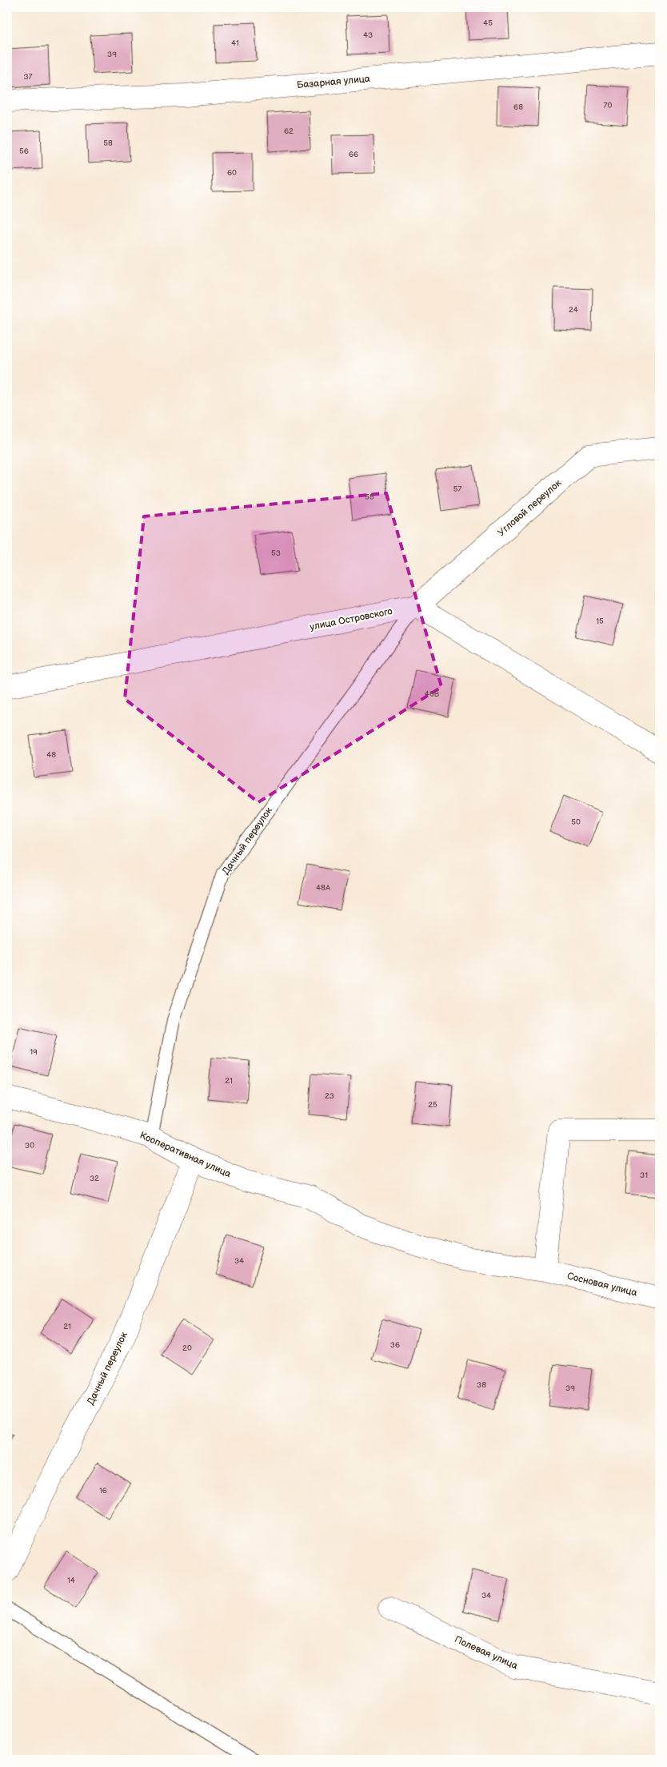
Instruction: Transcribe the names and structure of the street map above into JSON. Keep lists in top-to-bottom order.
{
  "streets": {
    "street": [
      "Базарная улица",
      "Угловой переулок",
      "улица Островского",
      "Дачный переулок",
      "Кооперативная улица",
      "Сосновая улица",
      "Полевая улица"
    ]
  },
  "crossings": [
    ["Угловой переулок", "улица Островского"],
    ["Угловой переулок", "Дачный переулок"],
    ["улица Островского", "Дачный переулок"],
    ["Дачный переулок", "Кооперативная улица"],
    ["Кооперативная улица", "Сосновая улица"]
  ],
  "house_numbers": [
    "45",
    "43",
    "41",
    "39",
    "37",
    "70",
    "68",
    "62",
    "58",
    "56",
    "66",
    "60",
    "24",
    "57",
    "55",
    "53",
    "15",
    "48В",
    "48",
    "50",
    "48А",
    "19",
    "21",
    "23",
    "25",
    "30",
    "31",
    "32",
    "34",
    "21",
    "36",
    "20",
    "38",
    "39",
    "16",
    "14",
    "34"
  ]
}
